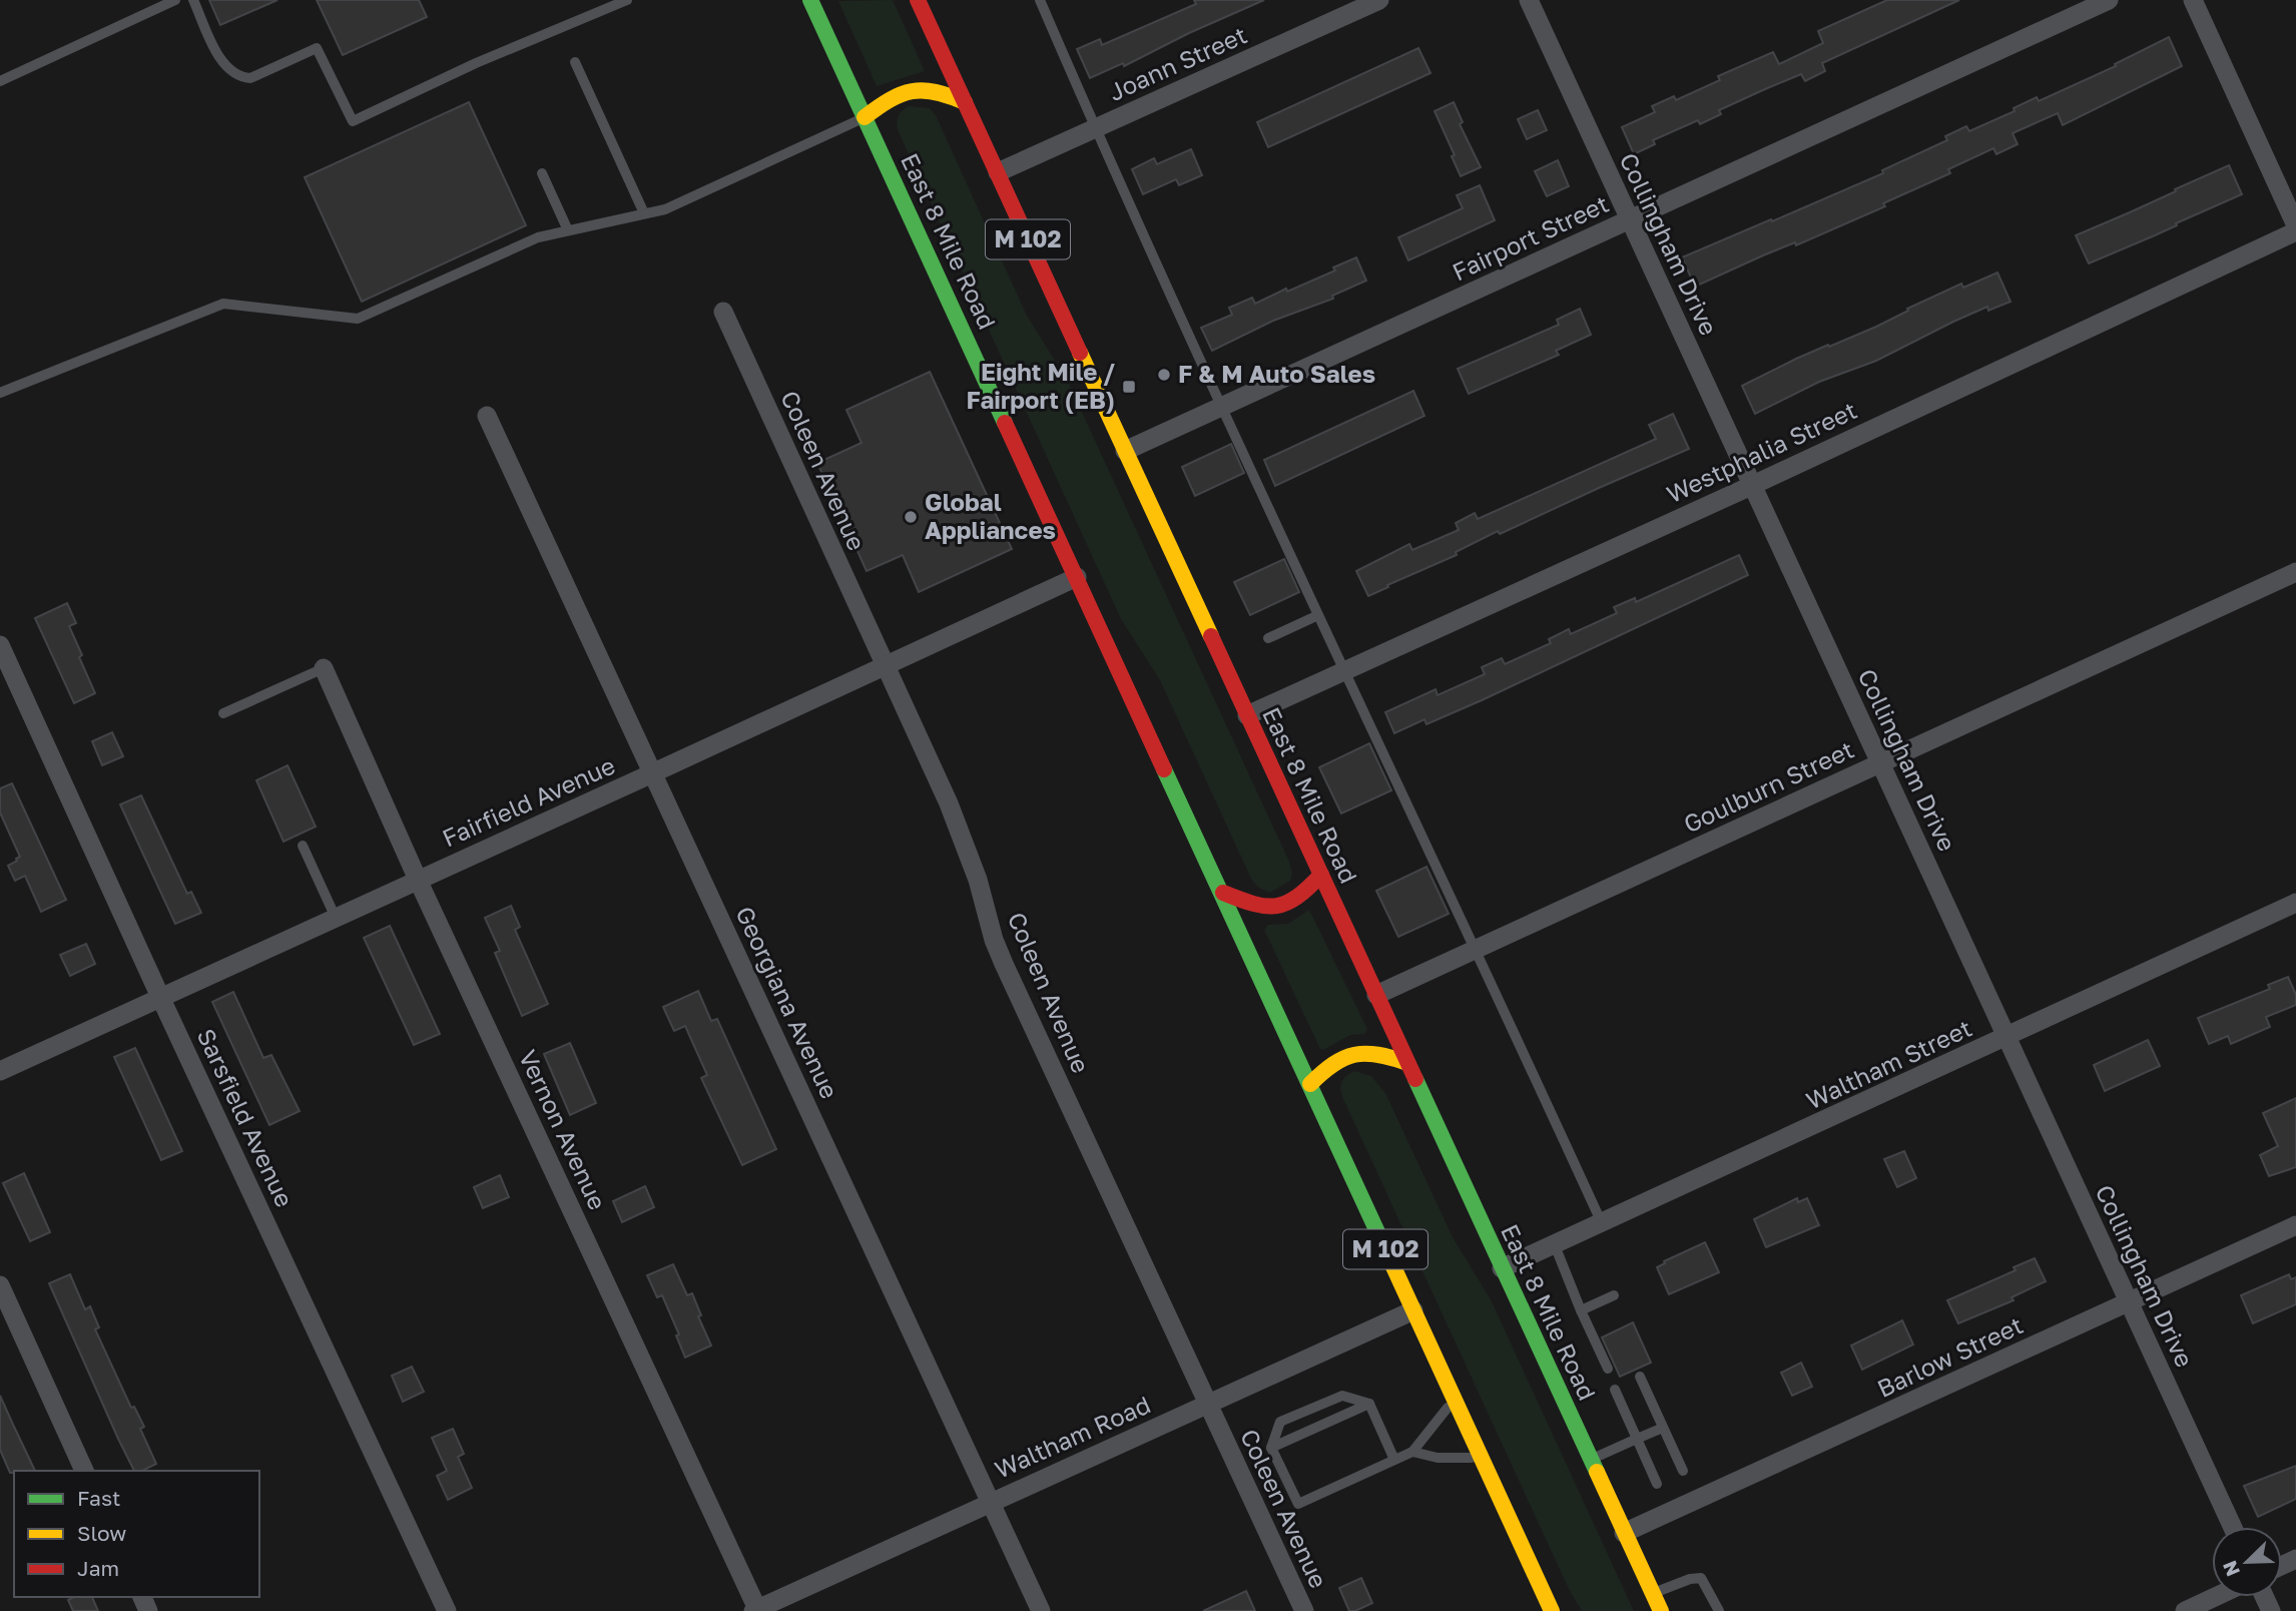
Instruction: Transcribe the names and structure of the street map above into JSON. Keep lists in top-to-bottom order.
{
  "streets": {
    "highway": ["M 102", "East 8 Mile Road"],
    "street": [
      "Joann Street",
      "Fairport Street",
      "Collingham Drive",
      "Westphalia Street",
      "Coleen Avenue",
      "Goulburn Street",
      "Fairfield Avenue",
      "Georgiana Avenue",
      "Waltham Street",
      "Sarsfield Avenue",
      "Vernon Avenue",
      "Barlow Street",
      "Waltham Road"
    ]
  },
  "crossings": [
    ["Joann Street", "East 8 Mile Road"],
    ["Fairport Street", "East 8 Mile Road"],
    ["Fairport Street", "Collingham Drive"],
    ["East 8 Mile Road", "Westphalia Street"],
    ["East 8 Mile Road", "Goulburn Street"],
    ["East 8 Mile Road", "Fairfield Avenue"],
    ["East 8 Mile Road", "Waltham Street"],
    ["East 8 Mile Road", "Barlow Street"],
    ["East 8 Mile Road", "Waltham Road"],
    ["Collingham Drive", "Westphalia Street"],
    ["Collingham Drive", "Goulburn Street"],
    ["Collingham Drive", "Waltham Street"],
    ["Collingham Drive", "Barlow Street"],
    ["Coleen Avenue", "Fairfield Avenue"],
    ["Coleen Avenue", "Waltham Road"],
    ["Fairfield Avenue", "Georgiana Avenue"],
    ["Fairfield Avenue", "Sarsfield Avenue"],
    ["Fairfield Avenue", "Vernon Avenue"],
    ["Georgiana Avenue", "Waltham Road"],
    ["Vernon Avenue", "Waltham Road"]
  ],
  "places": {
    "other": ["F & M Auto Sales", "Global Appliances"],
    "transit": ["Eight Mile / Fairport (EB)"]
  },
  "legend": ["Fast", "Slow", "Jam"],
  "north": "bottom left"
}
